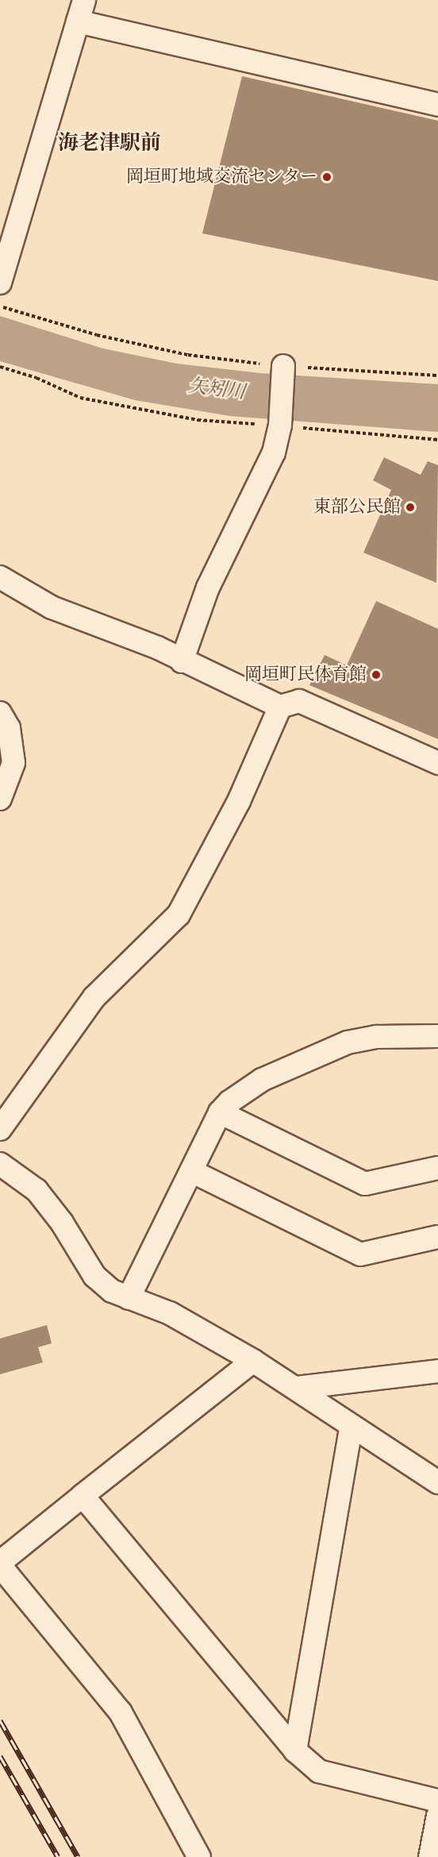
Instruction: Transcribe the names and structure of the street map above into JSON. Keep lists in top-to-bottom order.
{
  "districts": ["海老津駅前"],
  "water": ["矢矧川"],
  "places": ["岡垣町地域交流センター", "東部公民館", "岡垣町民体育館"]
}
